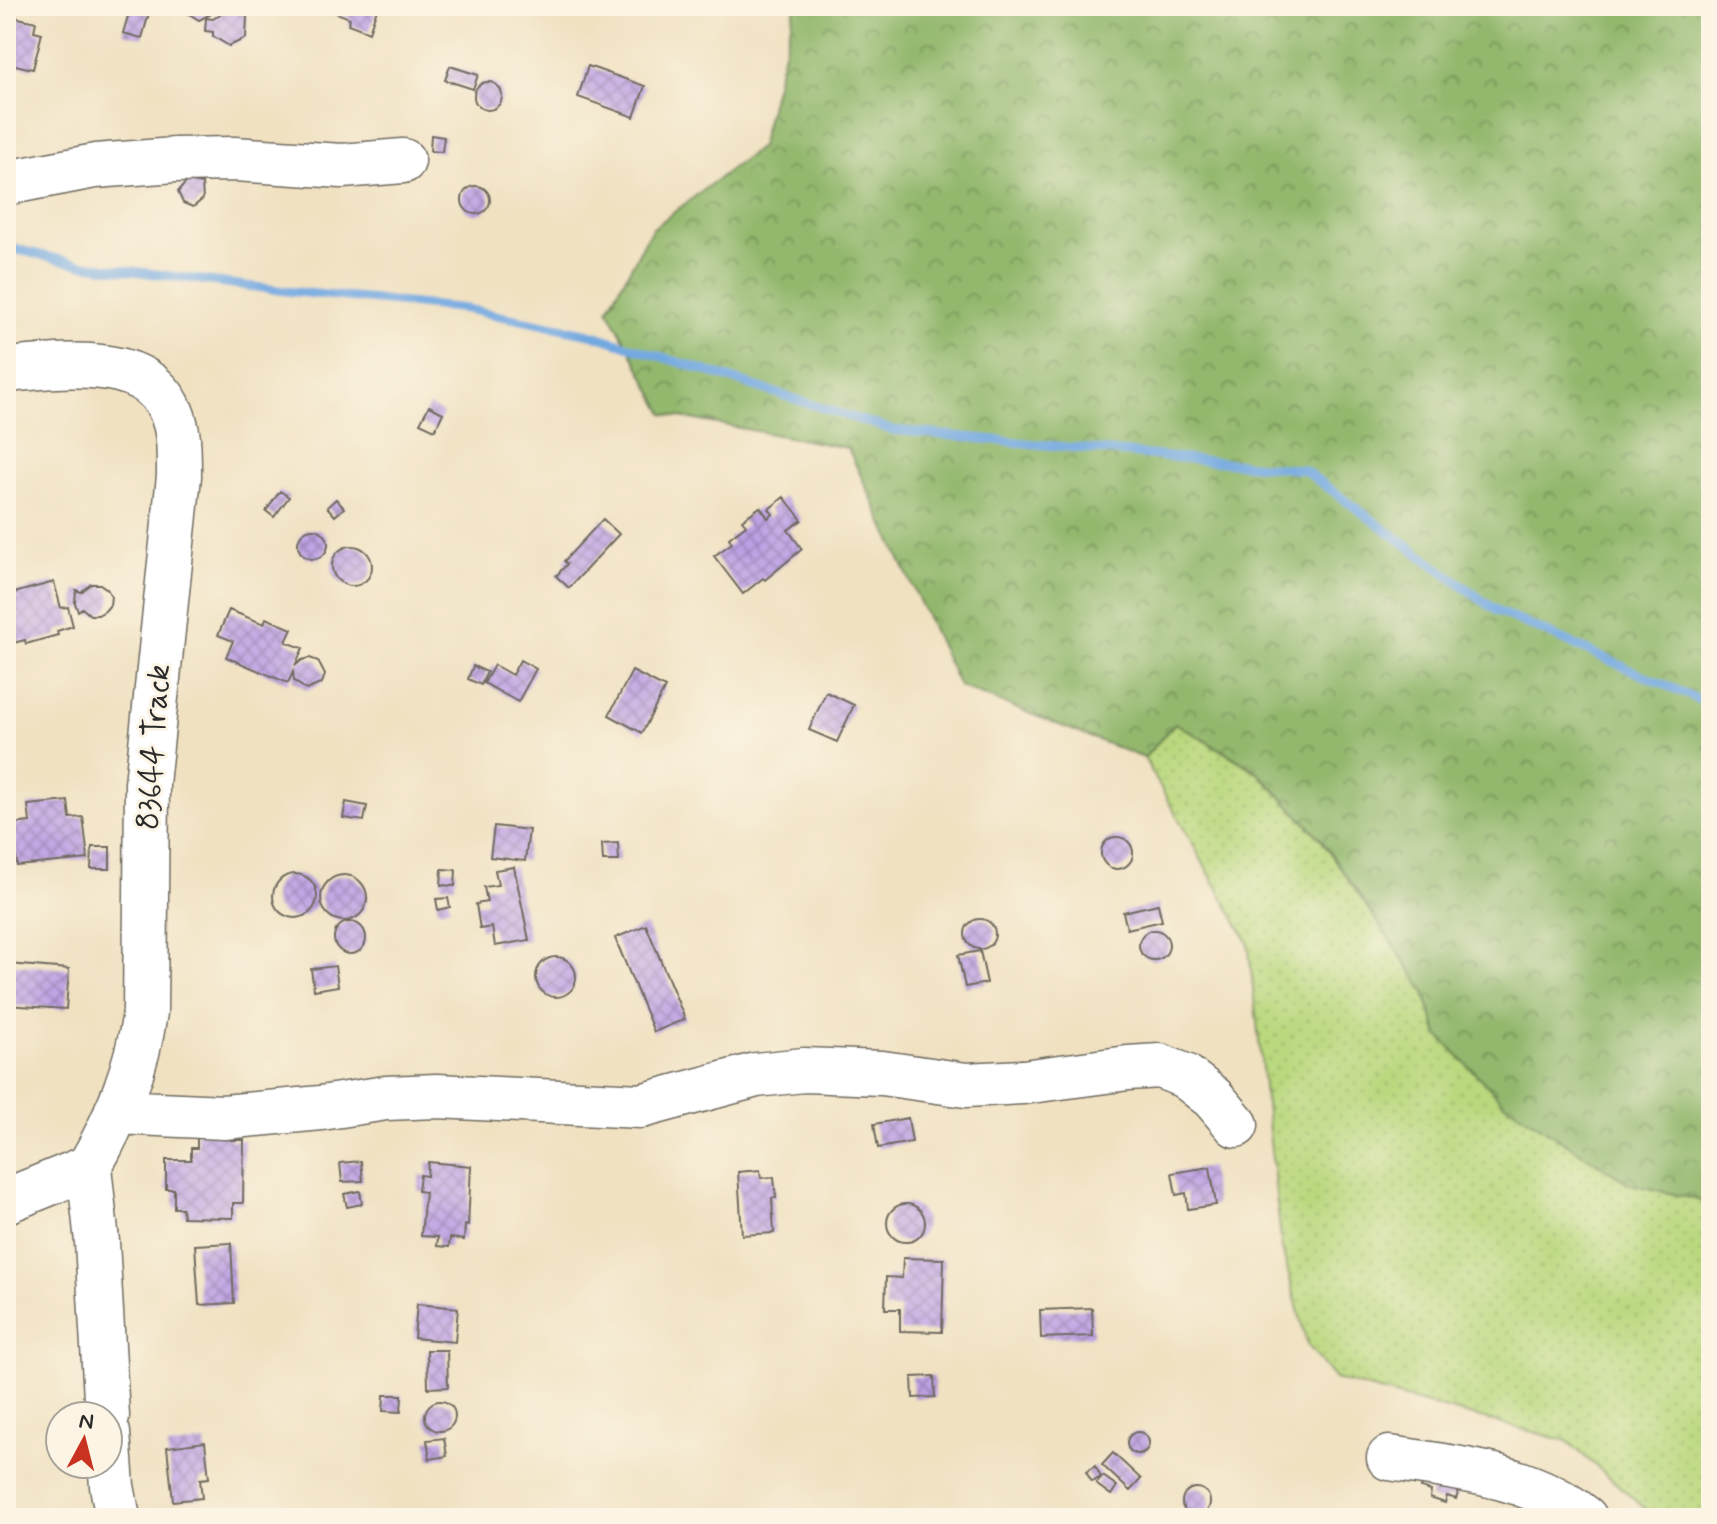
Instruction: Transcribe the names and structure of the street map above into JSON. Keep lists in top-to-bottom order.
{
  "streets": {
    "street": ["83644 Track"]
  },
  "north": "top"
}
